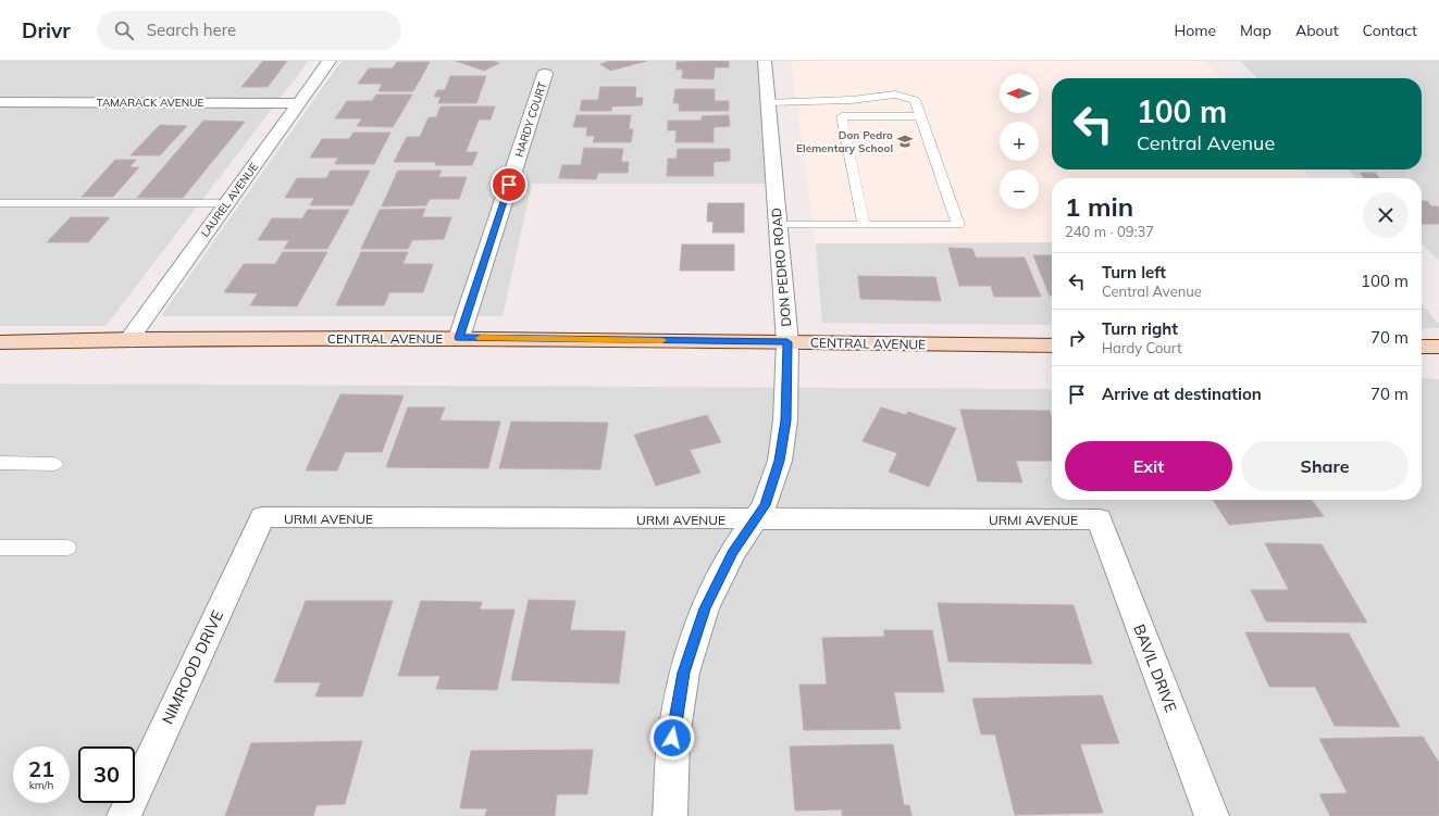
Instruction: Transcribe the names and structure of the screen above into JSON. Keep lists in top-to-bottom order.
{
  "streets": {
    "street": [
      "TAMARACK AVENUE",
      "HARDY COURT",
      "LAUREL AVENUE",
      "DON PEDRO ROAD",
      "CENTRAL AVENUE",
      "URMI AVENUE",
      "NIMROOD DRIVE",
      "BAVIL DRIVE"
    ]
  },
  "crossings": [
    ["TAMARACK AVENUE", "LAUREL AVENUE"],
    ["HARDY COURT", "CENTRAL AVENUE"],
    ["LAUREL AVENUE", "CENTRAL AVENUE"],
    ["DON PEDRO ROAD", "CENTRAL AVENUE"],
    ["DON PEDRO ROAD", "URMI AVENUE"],
    ["URMI AVENUE", "NIMROOD DRIVE"],
    ["URMI AVENUE", "BAVIL DRIVE"]
  ],
  "places": {
    "school or university": ["Don Pedro Elementary School"]
  },
  "north": "left",
  "page": {
    "header": "Drivr",
    "search": "Search here",
    "nav": [
      "Home",
      "Map",
      "About",
      "Contact"
    ],
    "map_buttons": ["+", "−"],
    "turn": ["100 m", "Central Avenue"],
    "heading": ["1 min", "240 m · 09:37"],
    "list": [
      {
        "name": "Turn left",
        "note": "Central Avenue",
        "value": "100 m"
      },
      {
        "name": "Turn right",
        "note": "Hardy Court",
        "value": "70 m"
      },
      {
        "name": "Arrive at destination",
        "value": "70 m"
      }
    ],
    "buttons": ["Exit", "Share"],
    "speed": "21 km/h",
    "limit": "30"
  }
}
